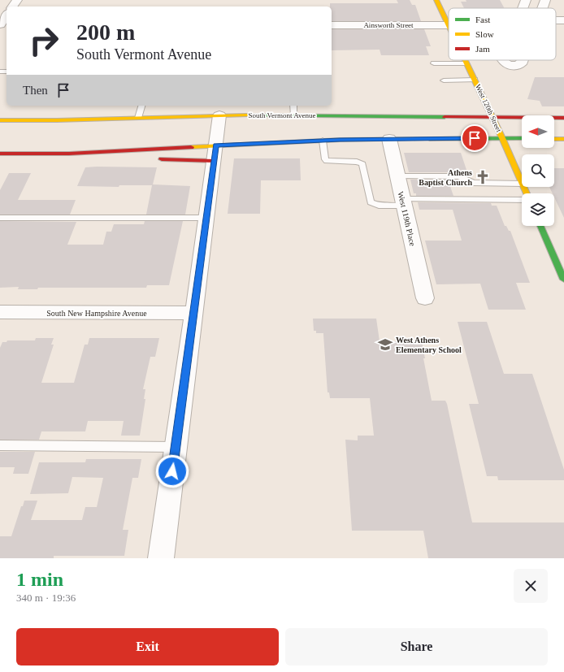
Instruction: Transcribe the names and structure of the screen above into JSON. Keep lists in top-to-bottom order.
{
  "streets": {
    "main road": ["West 120th Street", "South Vermont Avenue"],
    "street": ["Ainsworth Street", "West 119th Place", "South New Hampshire Avenue"]
  },
  "crossings": [
    ["Ainsworth Street", "West 120th Street"],
    ["West 120th Street", "South Vermont Avenue"]
  ],
  "places": {
    "church": ["Athens Baptist Church"],
    "school or university": ["West Athens Elementary School"]
  },
  "legend": ["Fast", "Slow", "Jam"],
  "north": "left",
  "page": {
    "turn": ["200 m", "South Vermont Avenue"],
    "then": "Then",
    "heading": ["1 min", "340 m · 19:36"],
    "buttons": ["Exit", "Share"]
  }
}
